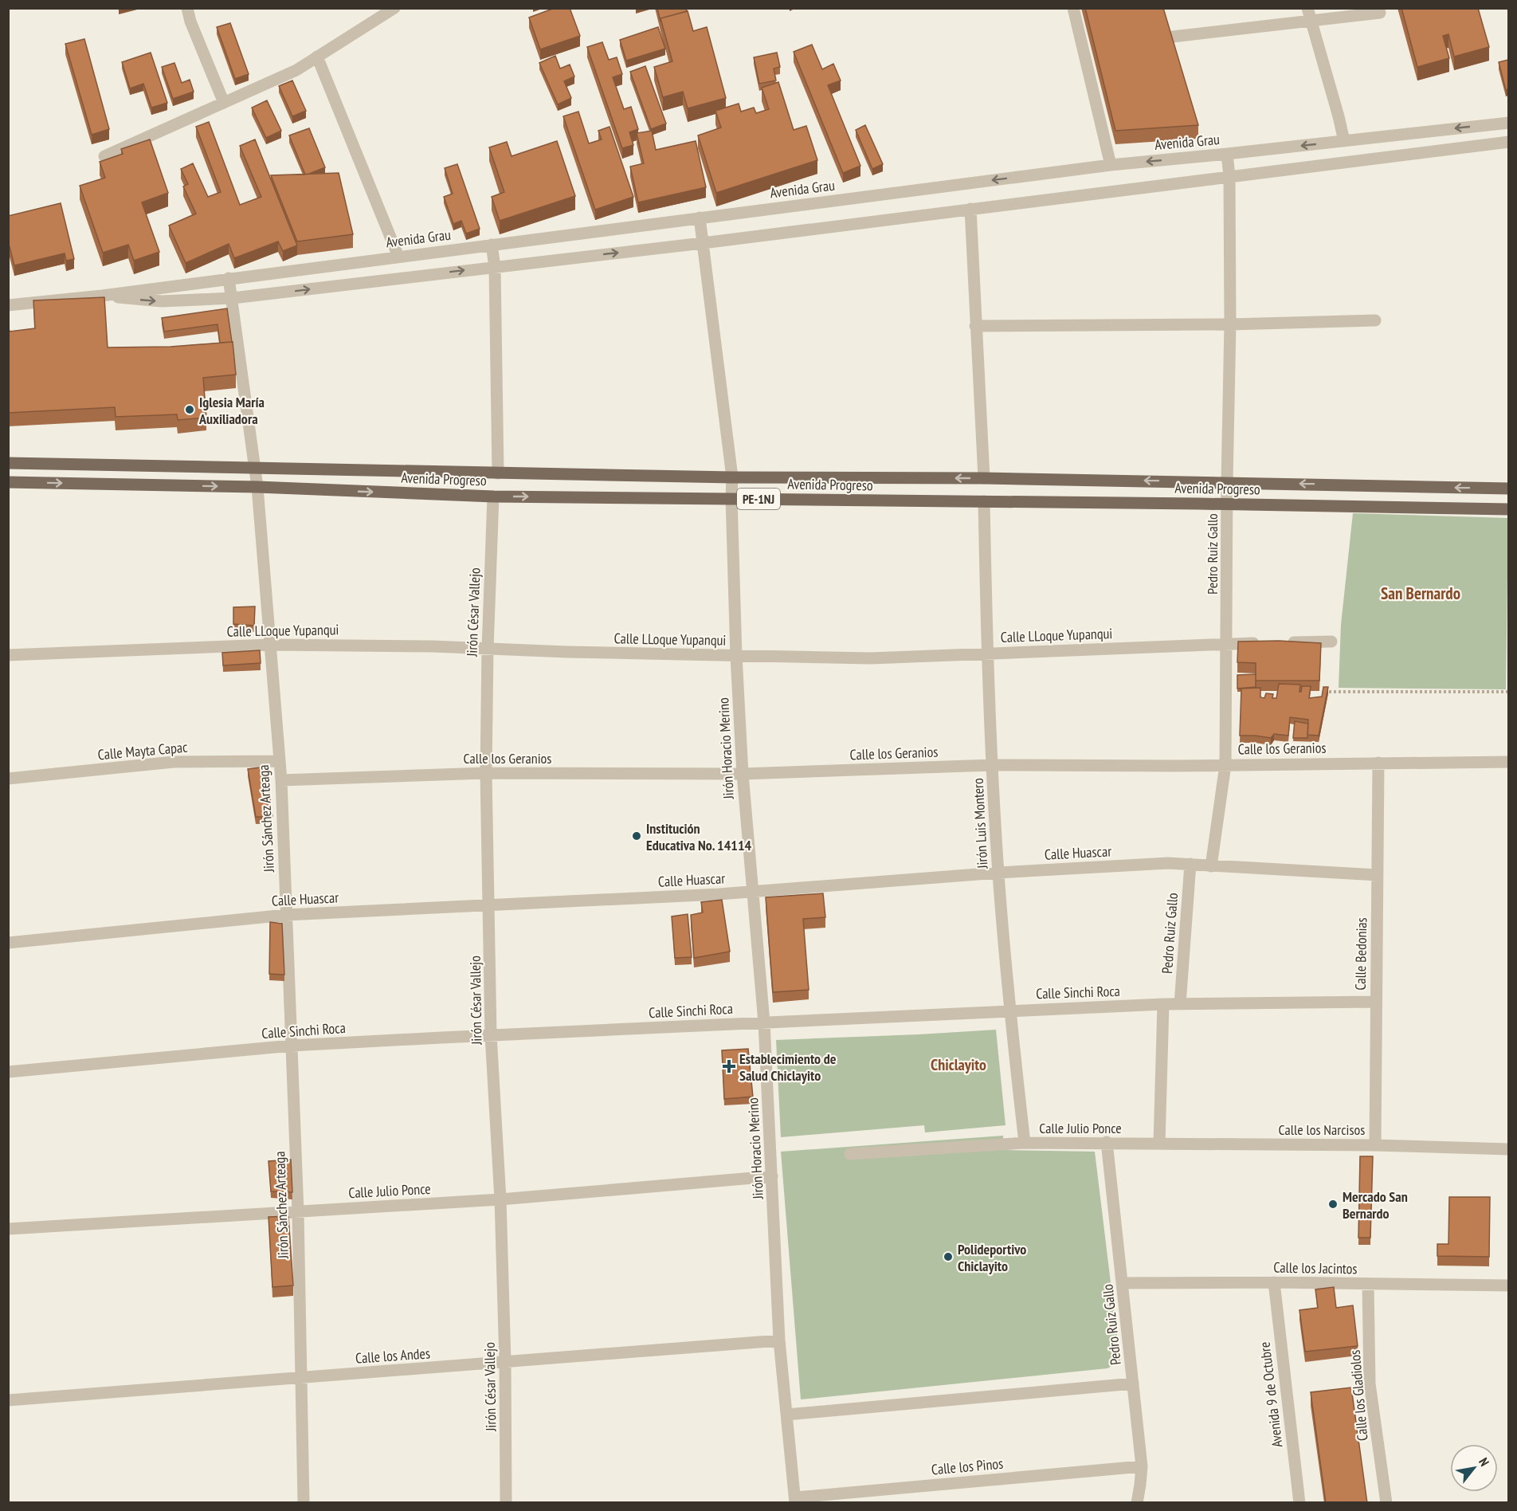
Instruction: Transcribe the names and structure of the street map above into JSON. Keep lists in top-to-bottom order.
{
  "streets": {
    "main road": ["Avenida Progreso", "PE-1NJ"],
    "street": [
      "Avenida Grau",
      "Pedro Ruiz Gallo",
      "Jirón César Vallejo",
      "Calle LLoque Yupanqui",
      "Jirón Horacio Merino",
      "Calle los Geranios",
      "Calle Mayta Capac",
      "Jirón Sánchez Arteaga",
      "Jirón Luis Montero",
      "Calle Huascar",
      "Calle Bedonias",
      "Calle Sinchi Roca",
      "Calle Julio Ponce",
      "Calle los Narcisos",
      "Calle los Jacintos",
      "Calle los Andes",
      "Avenida 9 de Octubre",
      "Calle los Gladiolos",
      "Calle los Pinos"
    ]
  },
  "crossings": [
    ["Avenida Grau", "Pedro Ruiz Gallo"],
    ["Avenida Grau", "Jirón Horacio Merino"],
    ["Avenida Grau", "Jirón Sánchez Arteaga"],
    ["Avenida Progreso", "Pedro Ruiz Gallo"],
    ["Avenida Progreso", "Jirón César Vallejo"],
    ["Avenida Progreso", "Jirón Horacio Merino"],
    ["Avenida Progreso", "Jirón Sánchez Arteaga"],
    ["Avenida Progreso", "Jirón Luis Montero"],
    ["Pedro Ruiz Gallo", "Calle LLoque Yupanqui"],
    ["Pedro Ruiz Gallo", "Calle los Geranios"],
    ["Pedro Ruiz Gallo", "Calle Huascar"],
    ["Pedro Ruiz Gallo", "Calle Sinchi Roca"],
    ["Pedro Ruiz Gallo", "Calle Julio Ponce"],
    ["Pedro Ruiz Gallo", "Calle los Jacintos"],
    ["Pedro Ruiz Gallo", "Calle los Pinos"],
    ["Jirón César Vallejo", "Calle LLoque Yupanqui"],
    ["Jirón César Vallejo", "Calle los Geranios"],
    ["Jirón César Vallejo", "Calle Huascar"],
    ["Jirón César Vallejo", "Calle Sinchi Roca"],
    ["Jirón César Vallejo", "Calle Julio Ponce"],
    ["Jirón César Vallejo", "Calle los Andes"],
    ["Calle LLoque Yupanqui", "Jirón Horacio Merino"],
    ["Calle LLoque Yupanqui", "Jirón Sánchez Arteaga"],
    ["Calle LLoque Yupanqui", "Jirón Luis Montero"],
    ["Jirón Horacio Merino", "Calle los Geranios"],
    ["Jirón Horacio Merino", "Calle Huascar"],
    ["Jirón Horacio Merino", "Calle Sinchi Roca"],
    ["Jirón Horacio Merino", "Calle Julio Ponce"],
    ["Jirón Horacio Merino", "Calle los Andes"],
    ["Jirón Horacio Merino", "Calle los Pinos"],
    ["Calle los Geranios", "Jirón Sánchez Arteaga"],
    ["Calle los Geranios", "Jirón Luis Montero"],
    ["Calle los Geranios", "Calle Bedonias"],
    ["Calle Mayta Capac", "Jirón Sánchez Arteaga"],
    ["Jirón Sánchez Arteaga", "Calle Huascar"],
    ["Jirón Sánchez Arteaga", "Calle Sinchi Roca"],
    ["Jirón Sánchez Arteaga", "Calle Julio Ponce"],
    ["Jirón Sánchez Arteaga", "Calle los Andes"],
    ["Jirón Luis Montero", "Calle Huascar"],
    ["Jirón Luis Montero", "Calle Sinchi Roca"],
    ["Jirón Luis Montero", "Calle Julio Ponce"],
    ["Calle Huascar", "Calle Bedonias"],
    ["Calle Bedonias", "Calle Sinchi Roca"],
    ["Calle Bedonias", "Calle los Narcisos"],
    ["Calle Julio Ponce", "Calle los Narcisos"],
    ["Calle los Jacintos", "Avenida 9 de Octubre"],
    ["Calle los Jacintos", "Calle los Gladiolos"]
  ],
  "districts": ["San Bernardo", "Chiclayito"],
  "places": {
    "other": [
      "Iglesia María Auxiliadora",
      "Institución Educativa No. 14114",
      "Mercado San Bernardo",
      "Polideportivo Chiclayito"
    ],
    "health": ["Establecimiento de Salud Chiclayito"]
  },
  "north": "top right"
}
